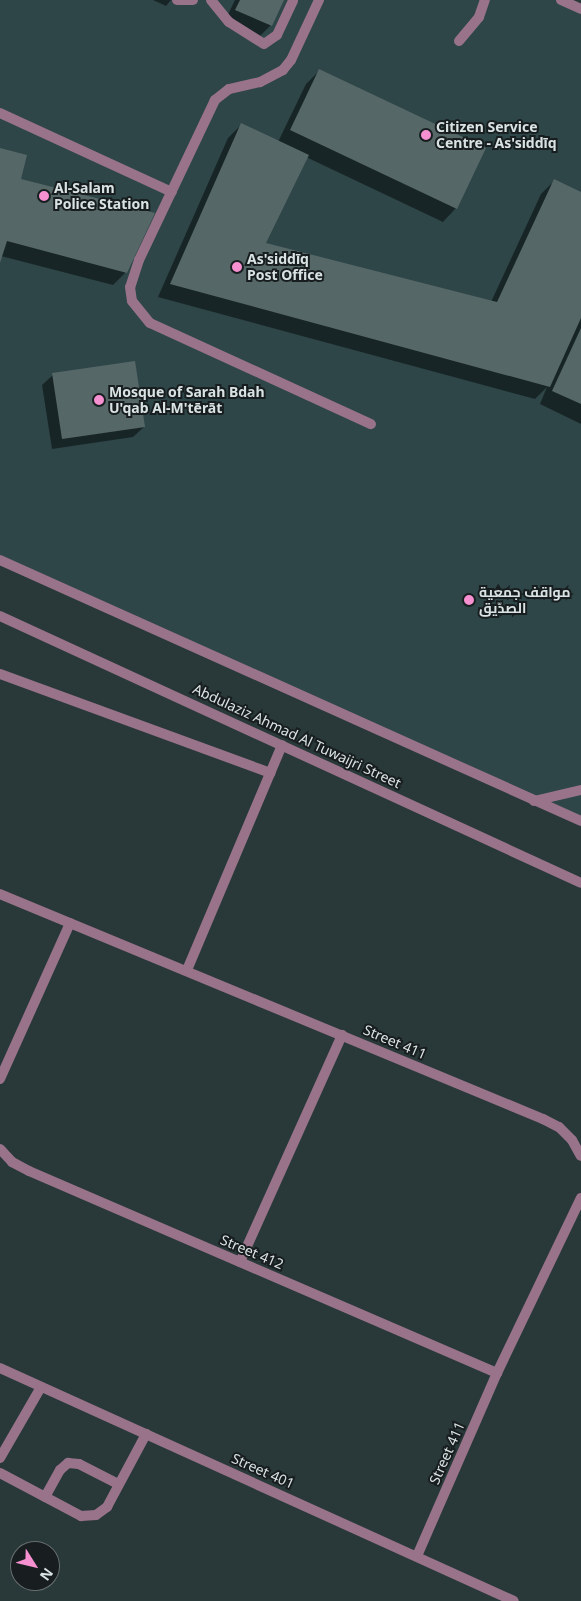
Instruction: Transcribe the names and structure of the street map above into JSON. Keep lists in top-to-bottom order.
{
  "streets": {
    "street": [
      "Abdulaziz Ahmad Al Tuwaijri Street",
      "Street 411",
      "Street 412",
      "Street 401"
    ]
  },
  "crossings": [
    ["Street 411", "Street 412"],
    ["Street 411", "Street 401"]
  ],
  "places": [
    "Citizen Service Centre - As'siddīq",
    "Al-Salam Police Station",
    "As'siddīq Post Office",
    "Mosque of Sarah Bdah U'qab Al-M'tērāt",
    "مواقف جمعية الصدّيق"
  ],
  "north": "bottom right"
}
